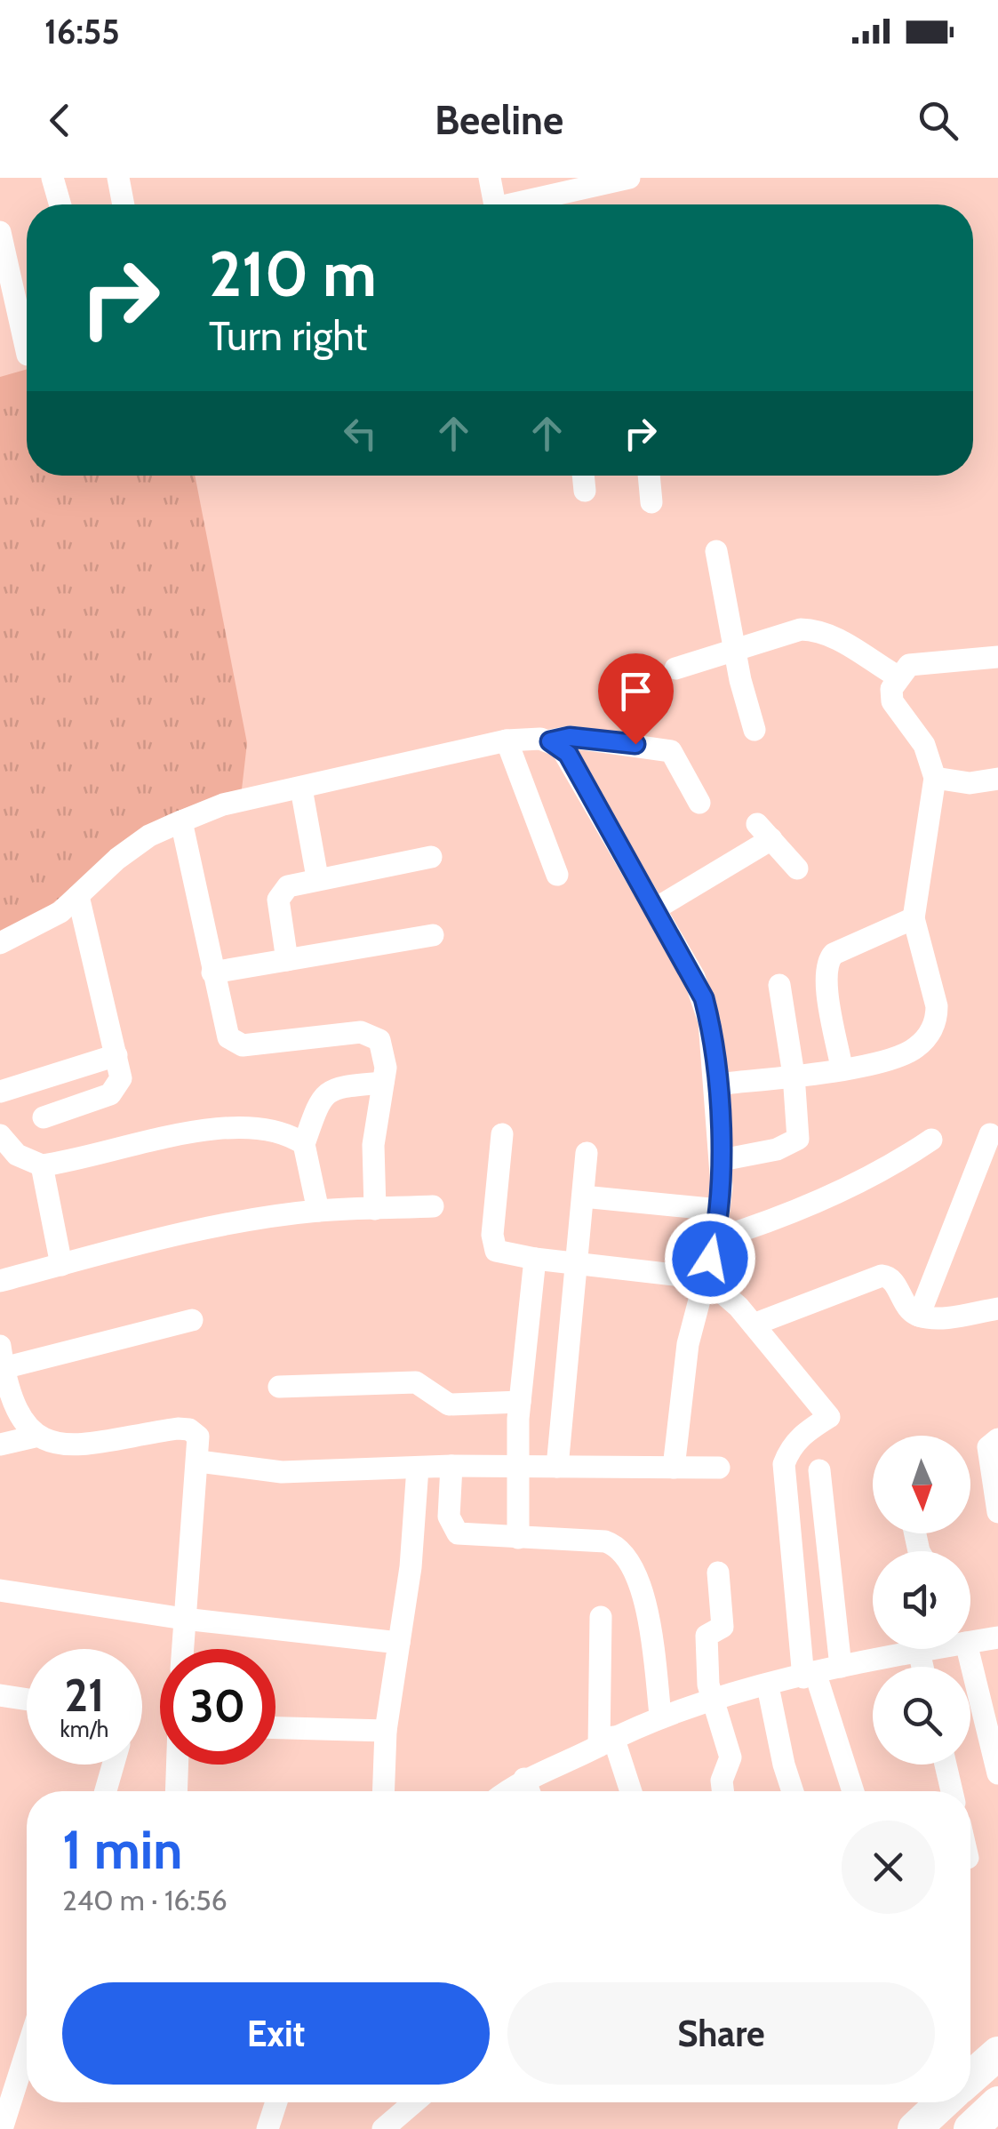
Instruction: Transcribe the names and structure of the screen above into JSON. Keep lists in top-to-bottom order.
{
  "north": "bottom",
  "page": {
    "status": "16:55",
    "header": "Beeline",
    "turn": ["210 m", "Turn right"],
    "speed": "21 km/h",
    "limit": "30",
    "heading": ["1 min", "240 m · 16:56"],
    "buttons": ["Exit", "Share"]
  }
}
